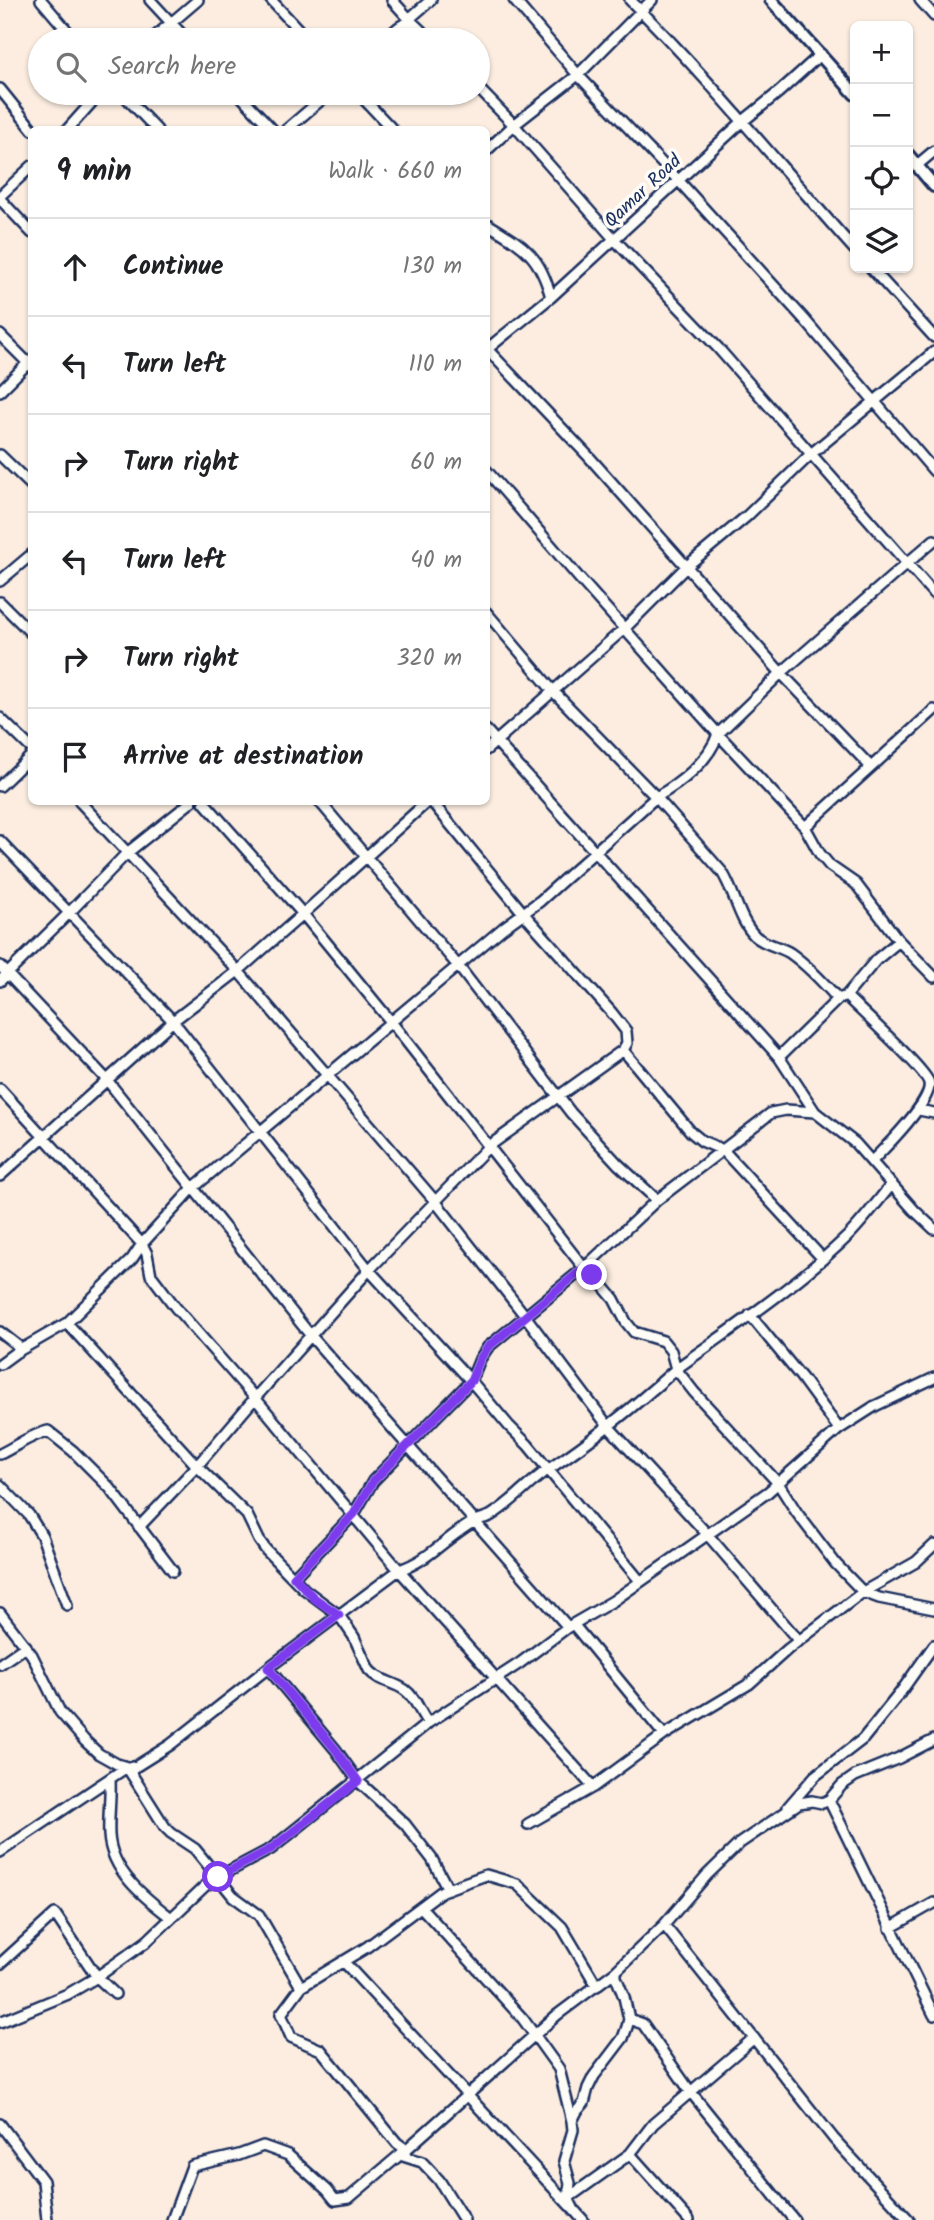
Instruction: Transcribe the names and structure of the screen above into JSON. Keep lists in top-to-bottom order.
{
  "streets": {
    "street": ["Qamar Road"]
  },
  "page": {
    "map_buttons": ["+", "−"],
    "search": "Search here",
    "heading": ["9 min", "Walk · 660 m"],
    "list": [
      ["Continue", "130 m"],
      ["Turn left", "110 m"],
      ["Turn right", "60 m"],
      ["Turn left", "40 m"],
      ["Turn right", "320 m"],
      "Arrive at destination"
    ]
  }
}
